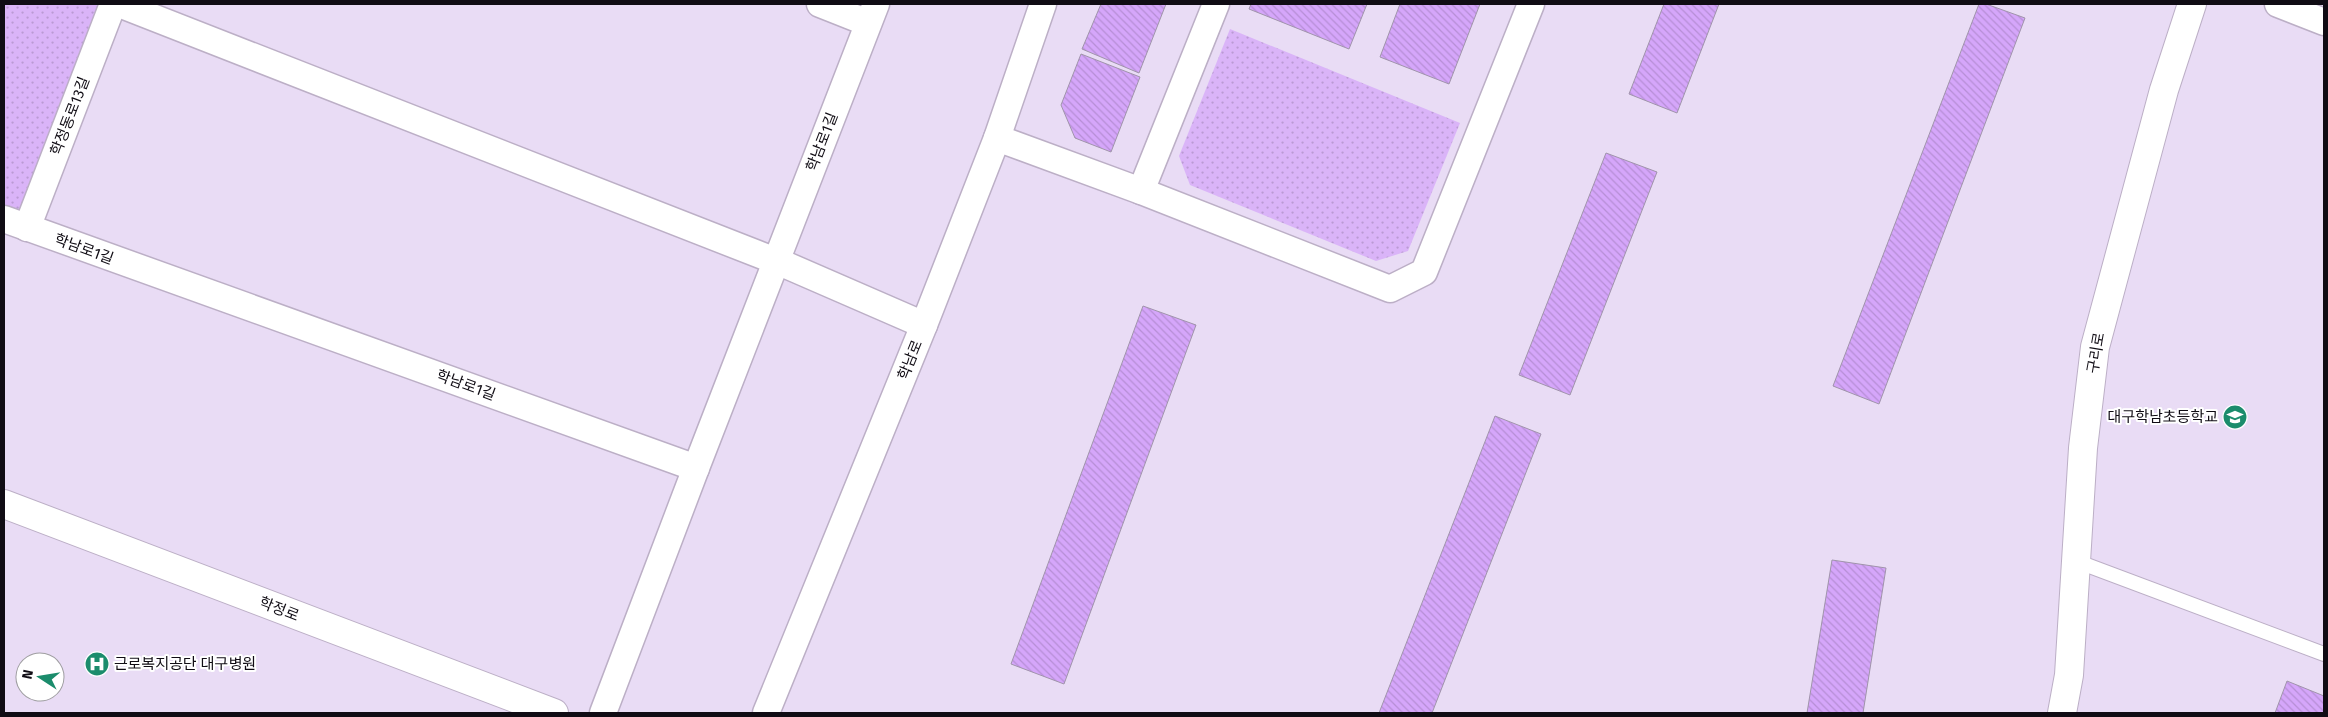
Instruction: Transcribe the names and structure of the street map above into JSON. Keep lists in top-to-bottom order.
{
  "streets": {
    "street": [
      "학정동로13길",
      "학남로1길",
      "구리로",
      "학남로",
      "학정로"
    ]
  },
  "crossings": [
    ["학정동로13길", "학남로1길"]
  ],
  "places": {
    "school or university": ["대구학남초등학교"],
    "hospital": ["근로복지공단 대구병원"]
  },
  "north": "left"
}
